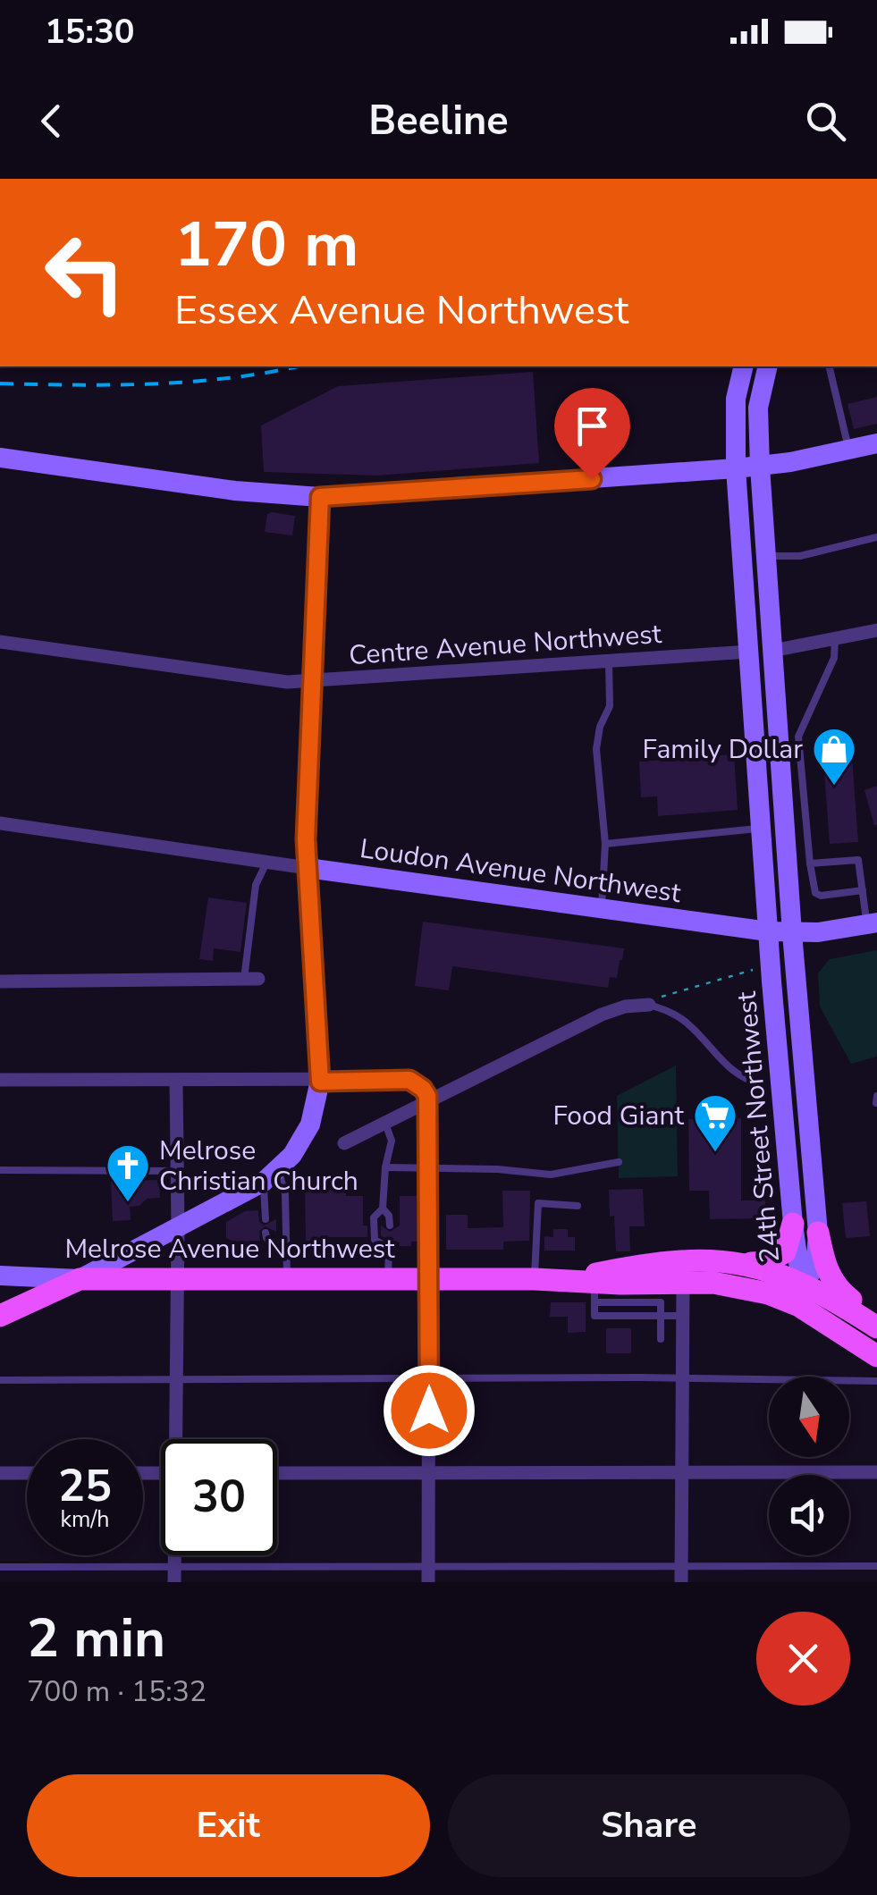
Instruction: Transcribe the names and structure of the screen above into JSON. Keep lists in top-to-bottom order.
{
  "streets": {
    "main road": ["Melrose Avenue Northwest"],
    "street": ["Centre Avenue Northwest", "Loudon Avenue Northwest", "24th Street Northwest"]
  },
  "crossings": [
    ["Centre Avenue Northwest", "24th Street Northwest"],
    ["Loudon Avenue Northwest", "24th Street Northwest"],
    ["24th Street Northwest", "Melrose Avenue Northwest"]
  ],
  "places": {
    "shop": ["Family Dollar"],
    "supermarket": ["Food Giant"],
    "church": ["Melrose Christian Church"]
  },
  "north": "bottom",
  "page": {
    "status": "15:30",
    "header": "Beeline",
    "turn": ["170 m", "Essex Avenue Northwest"],
    "speed": "25 km/h",
    "limit": "30",
    "heading": ["2 min", "700 m · 15:32"],
    "buttons": ["Exit", "Share"]
  }
}
